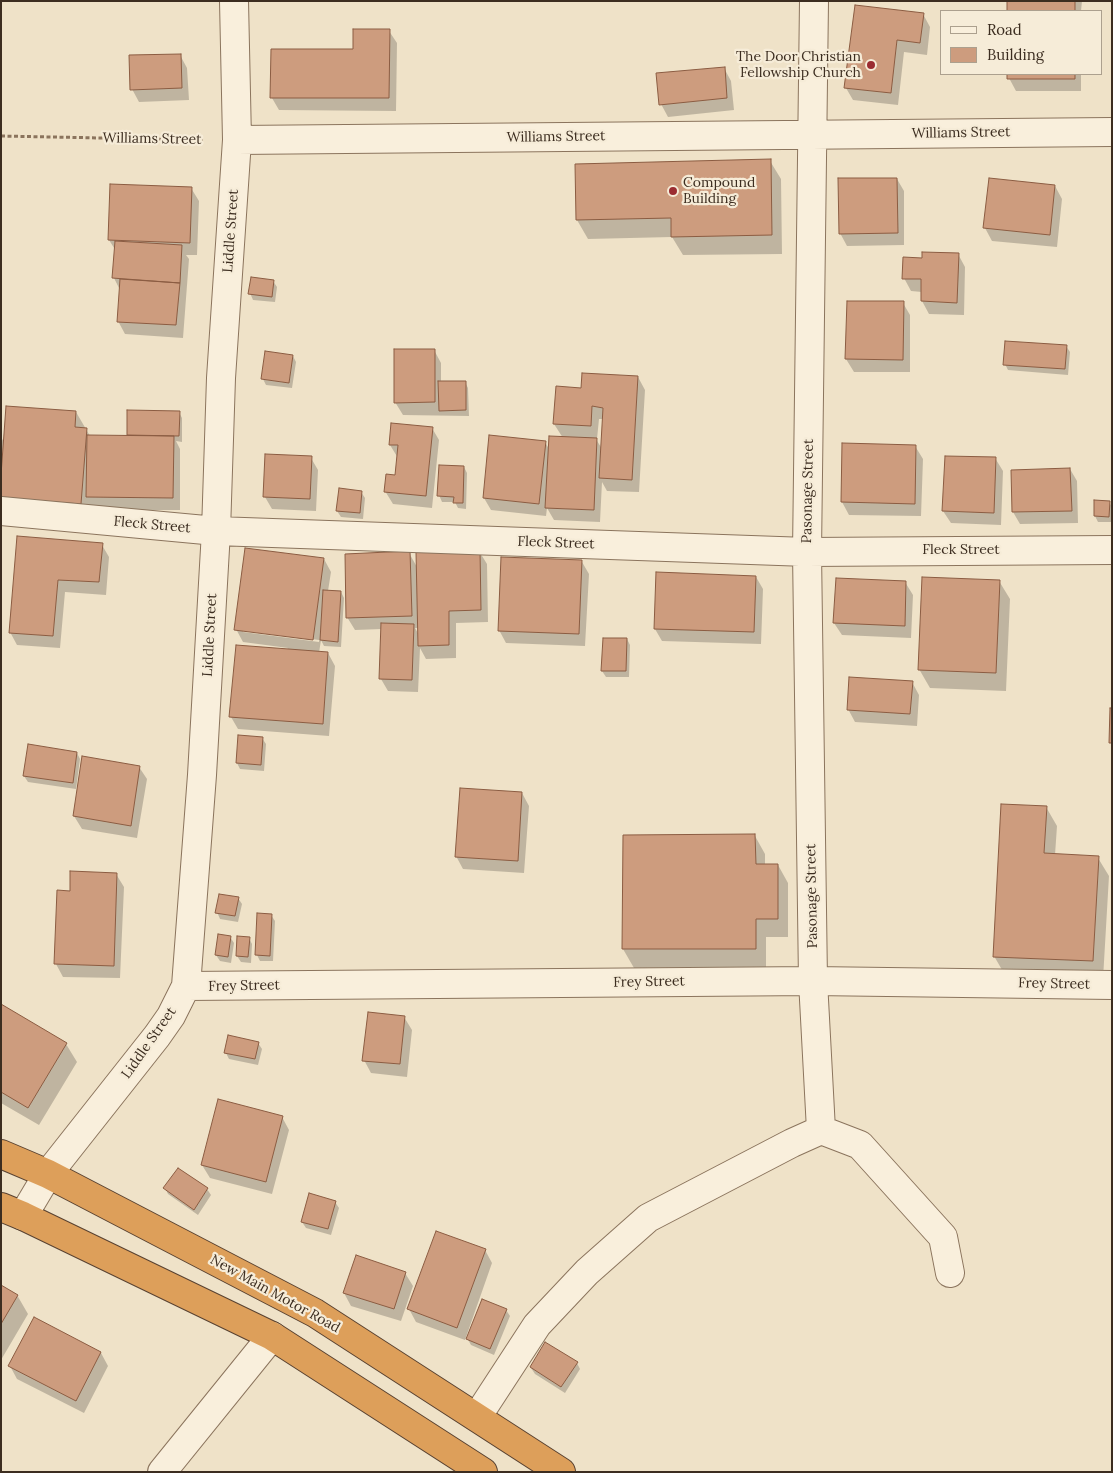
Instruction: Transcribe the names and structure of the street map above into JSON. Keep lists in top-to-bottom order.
{
  "streets": {
    "highway": ["New Main Motor Road"],
    "street": [
      "Williams Street",
      "Liddle Street",
      "Pasonage Street",
      "Fleck Street",
      "Frey Street"
    ]
  },
  "crossings": [
    ["Williams Street", "Liddle Street"],
    ["Williams Street", "Pasonage Street"],
    ["Liddle Street", "Fleck Street"],
    ["Liddle Street", "Frey Street"],
    ["Liddle Street", "New Main Motor Road"],
    ["Pasonage Street", "Fleck Street"],
    ["Pasonage Street", "Frey Street"]
  ],
  "places": ["The Door Christian Fellowship Church", "Compound Building"],
  "legend": ["Road", "Building"]
}
